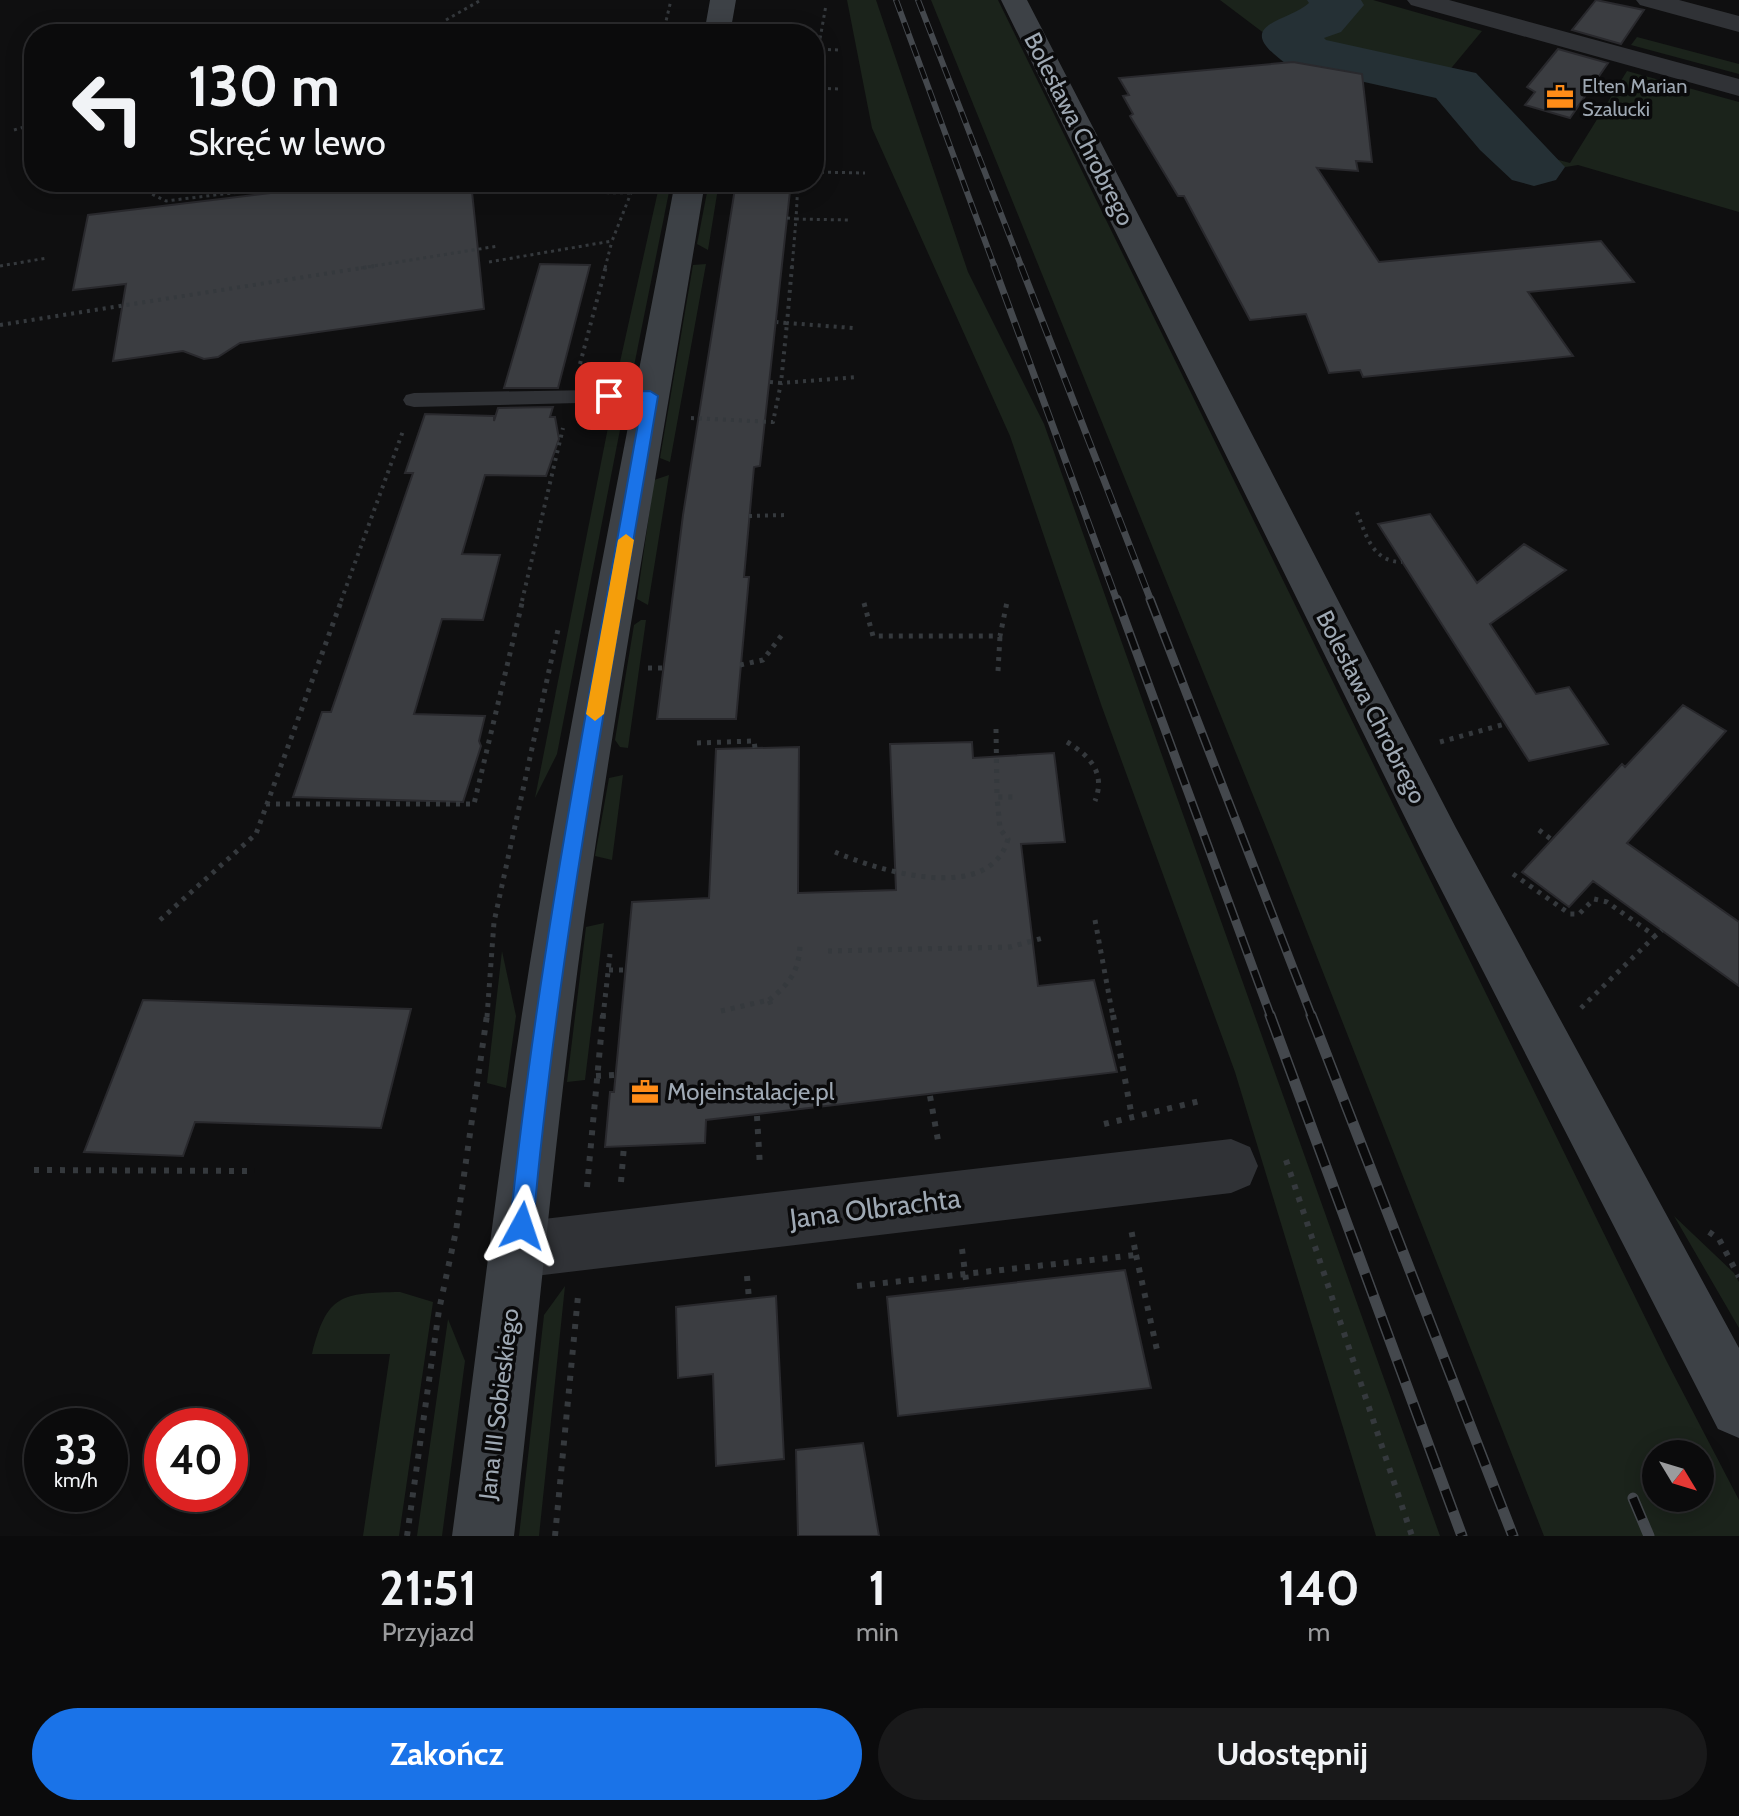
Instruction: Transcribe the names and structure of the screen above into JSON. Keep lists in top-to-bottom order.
{
  "streets": {
    "street": ["Bolesława Chrobrego", "Jana Olbrachta", "Jana III Sobieskiego"]
  },
  "crossings": [
    ["Jana Olbrachta", "Jana III Sobieskiego"]
  ],
  "places": {
    "office": ["Elten Marian Szalucki", "Mojeinstalacje.pl"]
  },
  "north": "bottom right",
  "page": {
    "turn": ["130 m", "Skręć w lewo"],
    "speed": "33 km/h",
    "limit": "40",
    "eta": [
      "21:51",
      "Przyjazd",
      "1",
      "min",
      "140",
      "m"
    ],
    "buttons": ["Zakończ", "Udostępnij"]
  }
}
